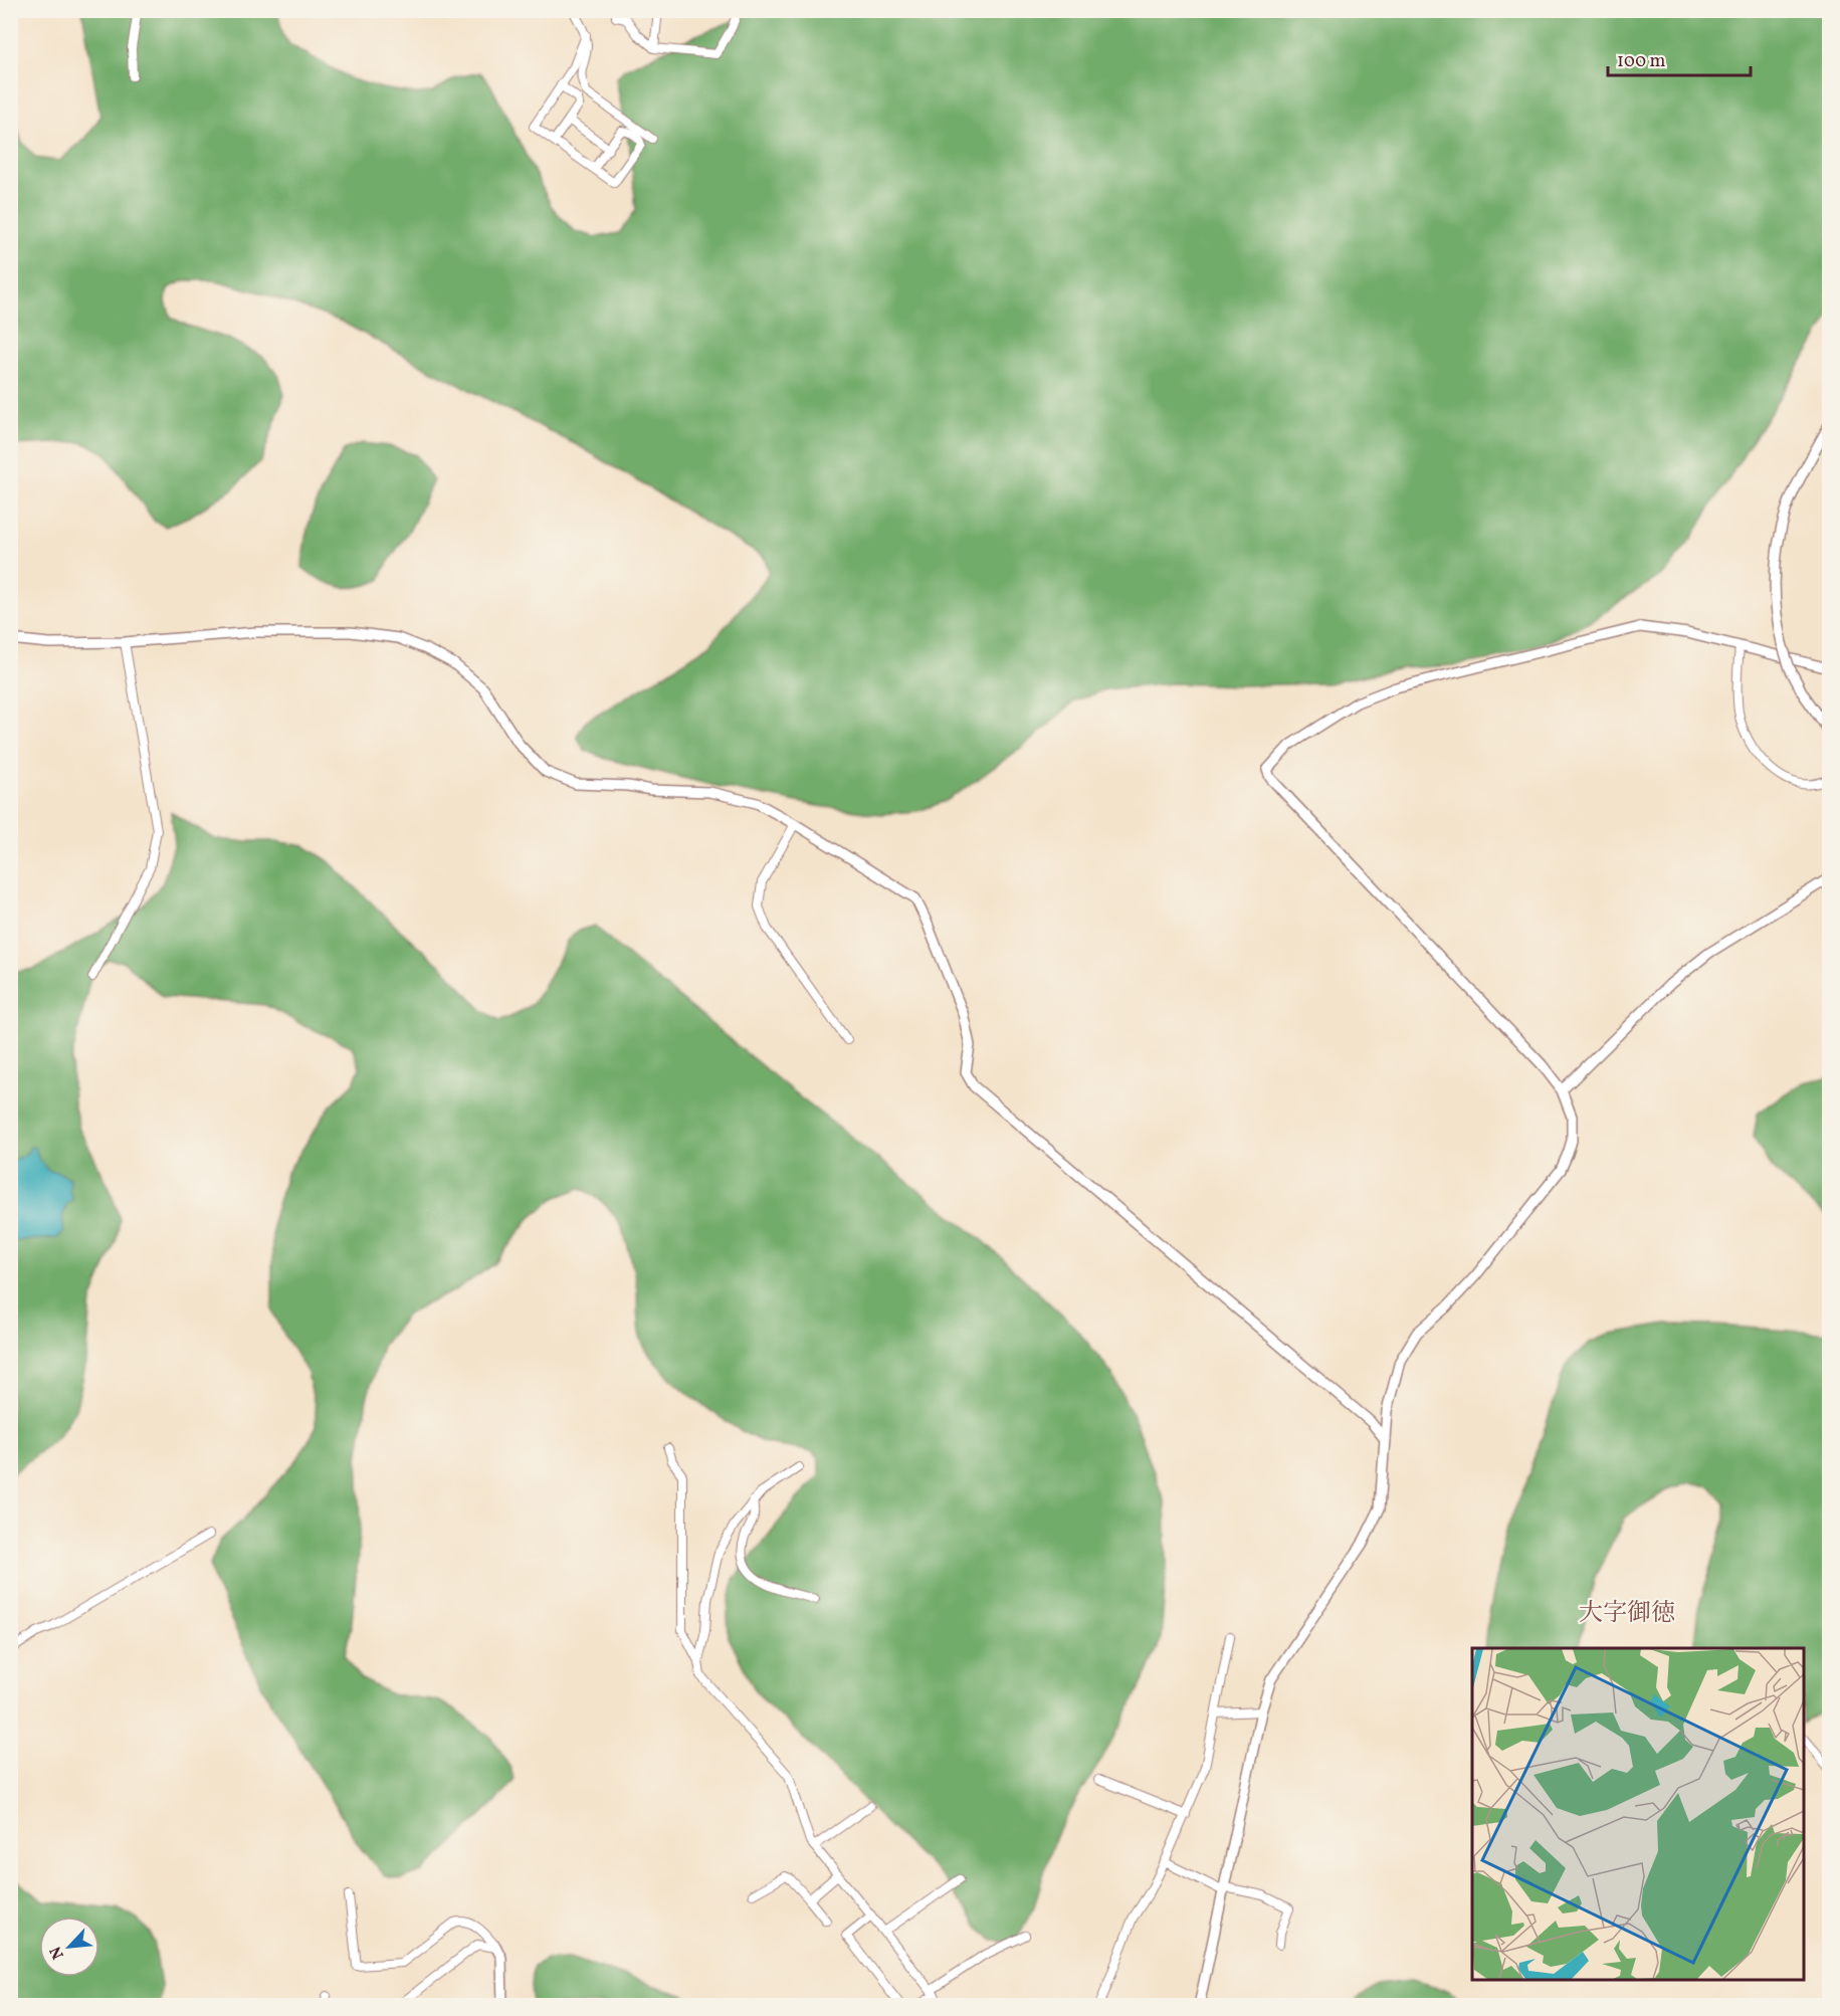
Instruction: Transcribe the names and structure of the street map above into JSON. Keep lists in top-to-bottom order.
{
  "districts": ["大字御徳"],
  "scale_bar": "100 m",
  "north": "bottom left"
}
